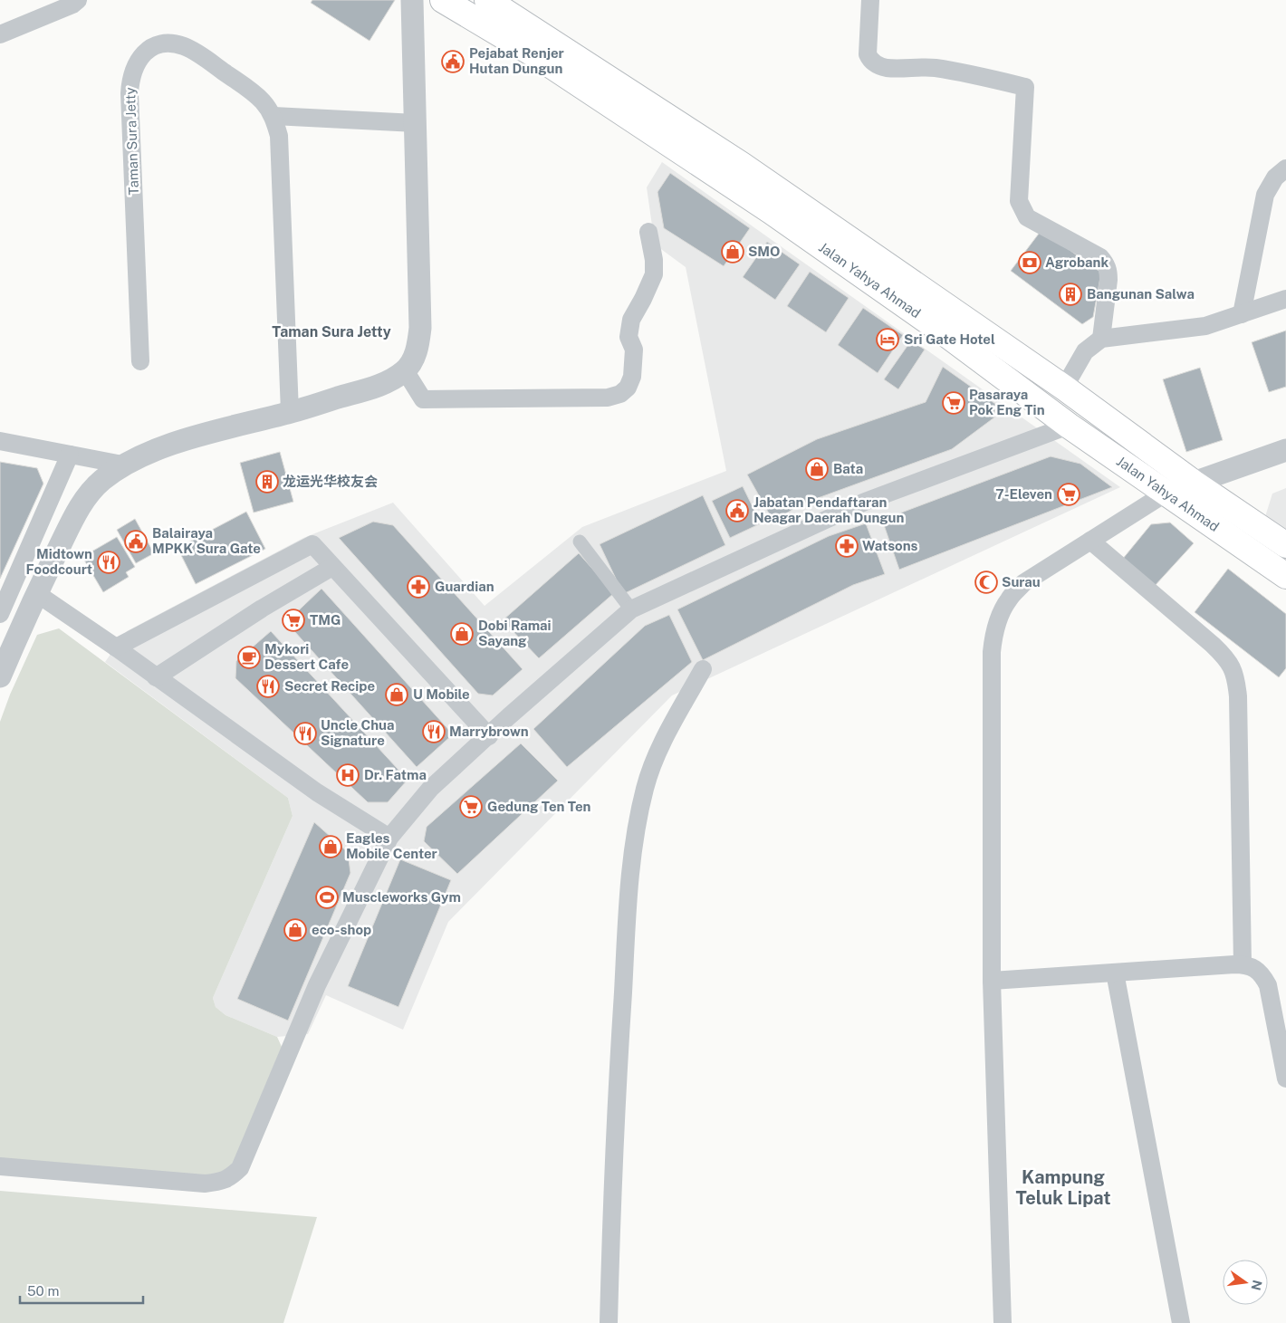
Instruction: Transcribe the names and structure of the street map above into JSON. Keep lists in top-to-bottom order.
{
  "streets": {
    "main road": ["Jalan Yahya Ahmad"],
    "street": ["Taman Sura Jetty"]
  },
  "districts": ["Taman Sura Jetty", "Kampung Teluk Lipat"],
  "places": {
    "public building": ["Pejabat Renjer Hutan Dungun", "Jabatan Pendaftaran Neagar Daerah Dungun", "Balairaya MPKK Sura Gate"],
    "shop": [
      "SMO",
      "Bata",
      "Dobi Ramai Sayang",
      "U Mobile",
      "Eagles Mobile Center",
      "eco-shop"
    ],
    "bank": ["Agrobank"],
    "building": ["Bangunan Salwa", "龙运光华校友会"],
    "hotel": ["Sri Gate Hotel"],
    "supermarket": [
      "Pasaraya Pok Eng Tin",
      "7-Eleven",
      "TMG",
      "Gedung Ten Ten"
    ],
    "pharmacy": ["Watsons", "Guardian"],
    "restaurant": [
      "Midtown Foodcourt",
      "Secret Recipe",
      "Marrybrown",
      "Uncle Chua Signature"
    ],
    "mosque": ["Surau"],
    "cafe": ["Mykori Dessert Cafe"],
    "hospital": ["Dr. Fatma"],
    "sports": ["Muscleworks Gym"]
  },
  "scale_bar": "50 m",
  "north": "right"
}
